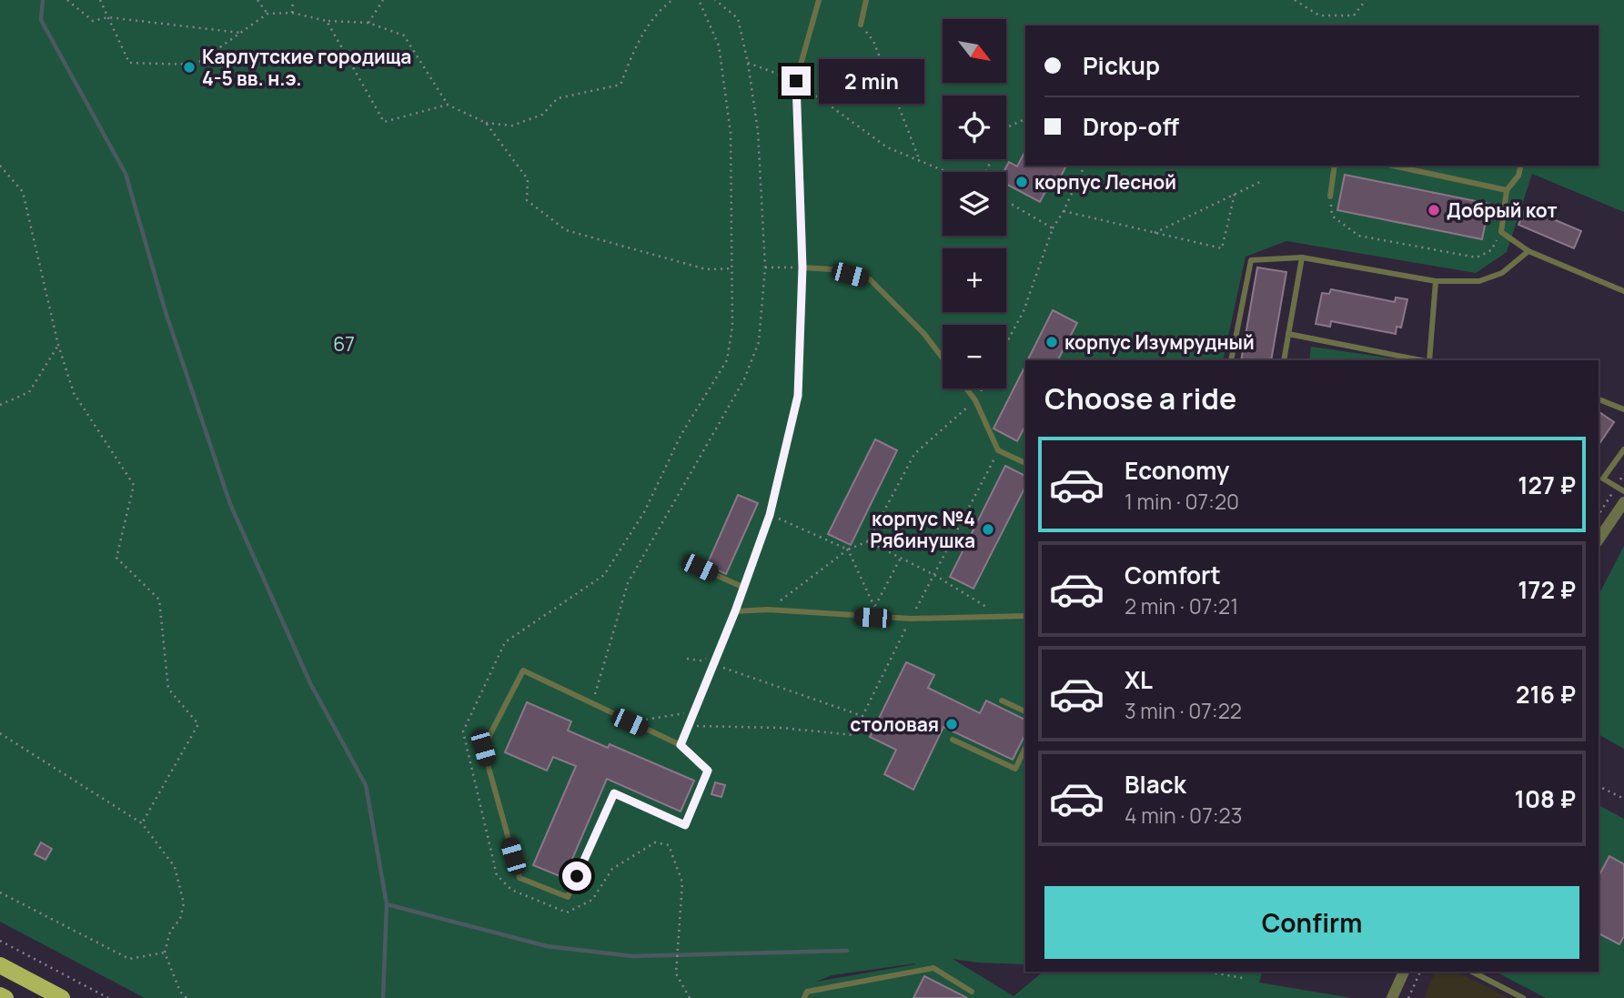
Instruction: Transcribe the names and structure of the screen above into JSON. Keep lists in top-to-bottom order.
{
  "parks": ["67"],
  "places": [
    "Карлутские городища 4-5 вв. н.э.",
    "корпус Лесной",
    "Добрый кот",
    "корпус Изумрудный",
    "корпус №4 Рябинушка",
    "столовая"
  ],
  "north": "bottom right",
  "page": {
    "map_buttons": ["+", "−"],
    "banner": ["Pickup", "Drop-off"],
    "bubble": "2 min",
    "heading": "Choose a ride",
    "list": [
      {
        "name": "Economy",
        "note": "1 min · 07:20",
        "value": "127 ₽"
      },
      {
        "name": "Comfort",
        "note": "2 min · 07:21",
        "value": "172 ₽"
      },
      {
        "name": "XL",
        "note": "3 min · 07:22",
        "value": "216 ₽"
      },
      {
        "name": "Black",
        "note": "4 min · 07:23",
        "value": "108 ₽"
      }
    ],
    "buttons": "Confirm"
  }
}
